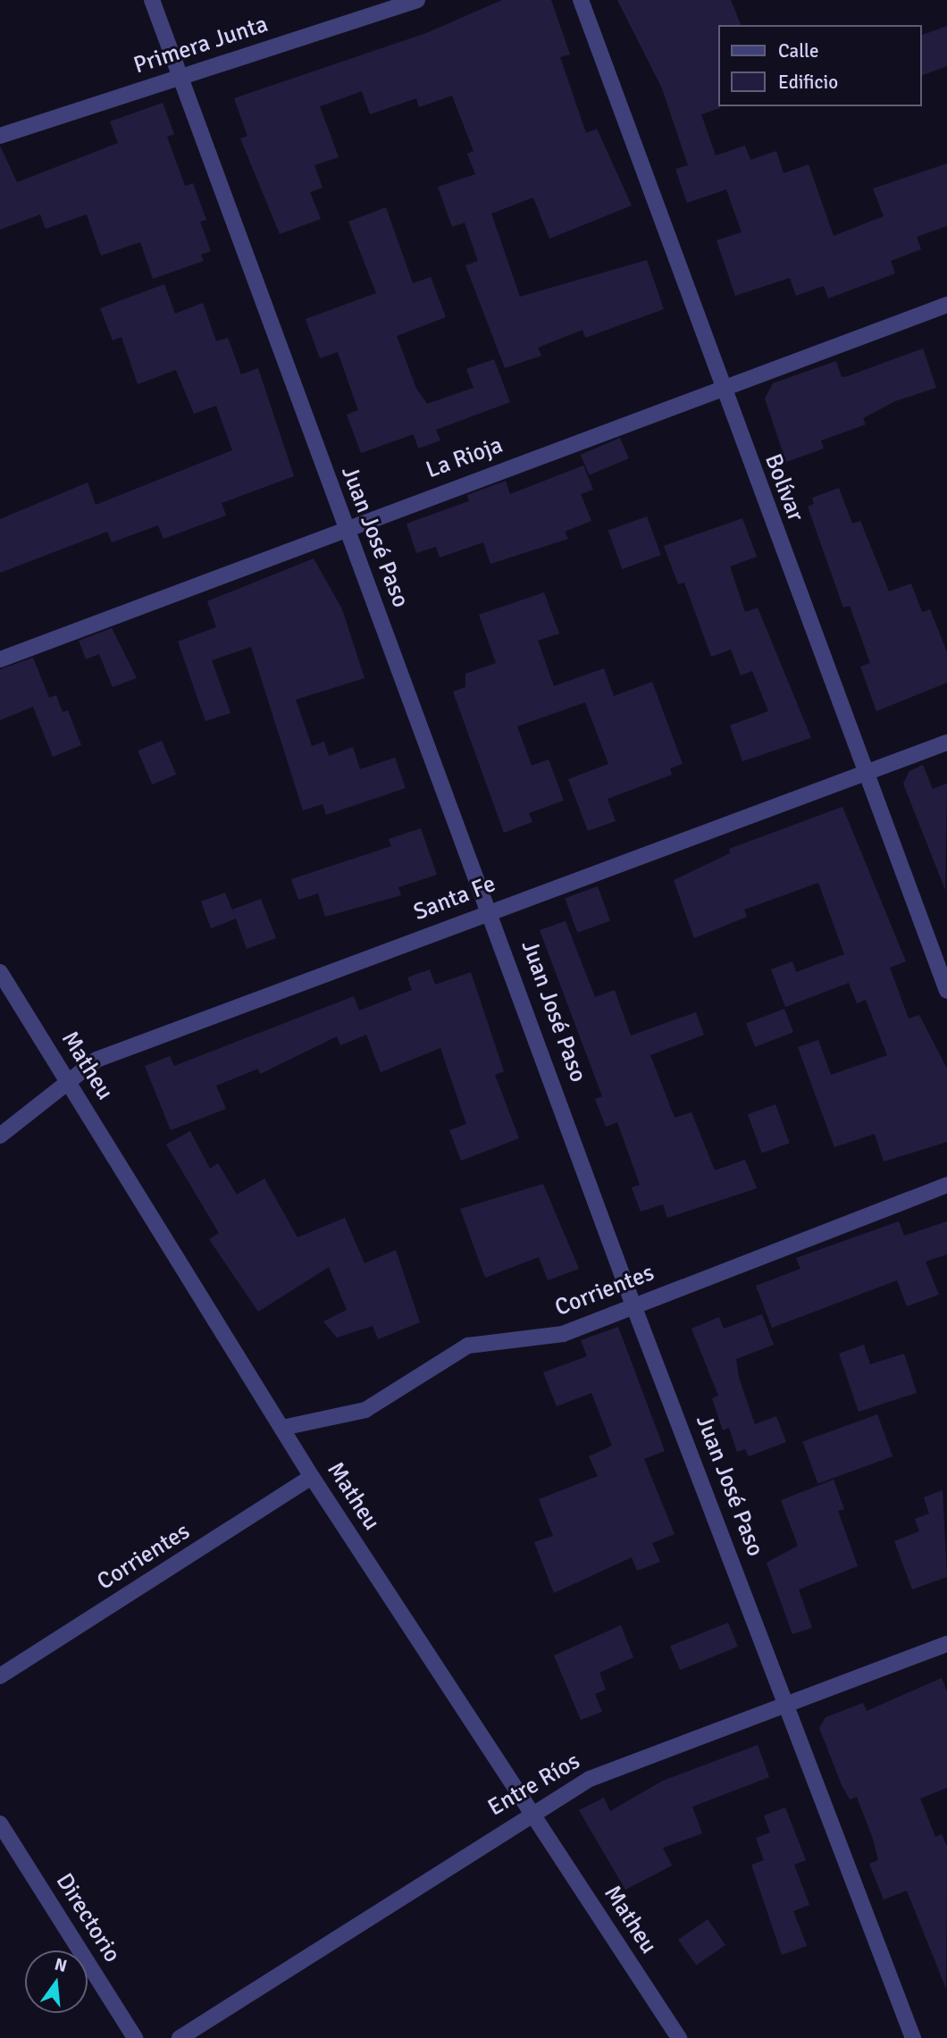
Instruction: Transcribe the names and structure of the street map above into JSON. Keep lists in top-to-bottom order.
{
  "streets": {
    "street": [
      "Primera Junta",
      "La Rioja",
      "Bolívar",
      "Juan José Paso",
      "Santa Fe",
      "Matheu",
      "Corrientes",
      "Entre Ríos",
      "Directorio"
    ]
  },
  "crossings": [
    ["Primera Junta", "Juan José Paso"],
    ["La Rioja", "Bolívar"],
    ["La Rioja", "Juan José Paso"],
    ["Bolívar", "Santa Fe"],
    ["Juan José Paso", "Santa Fe"],
    ["Juan José Paso", "Corrientes"],
    ["Juan José Paso", "Entre Ríos"],
    ["Santa Fe", "Matheu"],
    ["Matheu", "Corrientes"],
    ["Matheu", "Entre Ríos"]
  ],
  "legend": ["Calle", "Edificio"],
  "north": "top"
}
